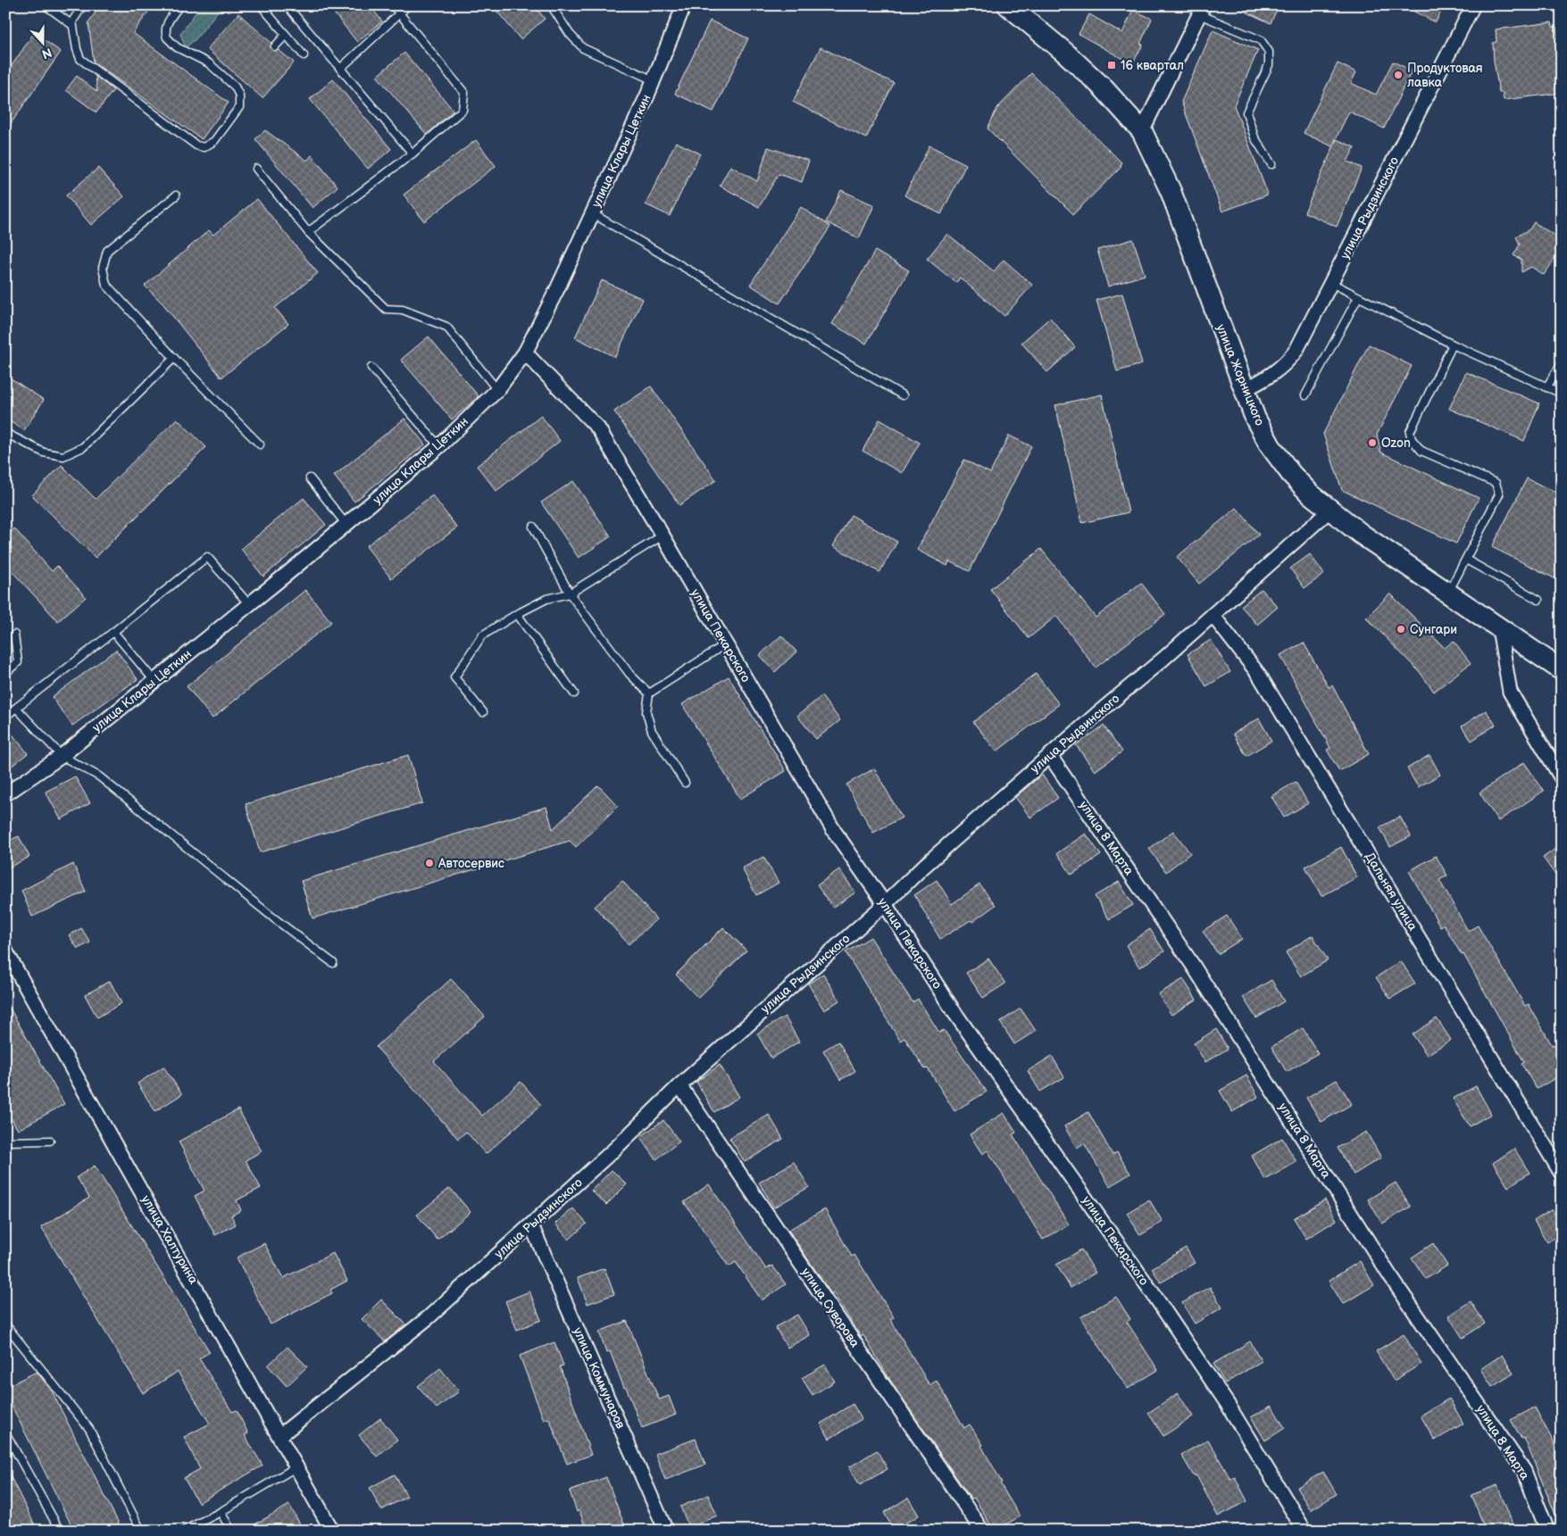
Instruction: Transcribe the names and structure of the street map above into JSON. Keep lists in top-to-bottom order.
{
  "streets": {
    "main road": ["улица Жорницкого"],
    "street": [
      "улица Клары Цеткин",
      "улица Рыдзинского",
      "улица Пекарского",
      "улица 8 Марта",
      "Дальняя улица",
      "улица Халтурина",
      "улица Суворова",
      "улица Коммунаров"
    ]
  },
  "crossings": [
    ["улица Клары Цеткин", "улица Пекарского"],
    ["улица Рыдзинского", "улица Жорницкого"],
    ["улица Рыдзинского", "улица Пекарского"],
    ["улица Рыдзинского", "улица 8 Марта"],
    ["улица Рыдзинского", "Дальняя улица"],
    ["улица Рыдзинского", "улица Халтурина"],
    ["улица Рыдзинского", "улица Суворова"],
    ["улица Рыдзинского", "улица Коммунаров"]
  ],
  "places": {
    "transit": ["16 квартал"],
    "other": [
      "Продуктовая лавка",
      "Ozon",
      "Сунгари",
      "Автосервис"
    ]
  },
  "north": "bottom"
}
